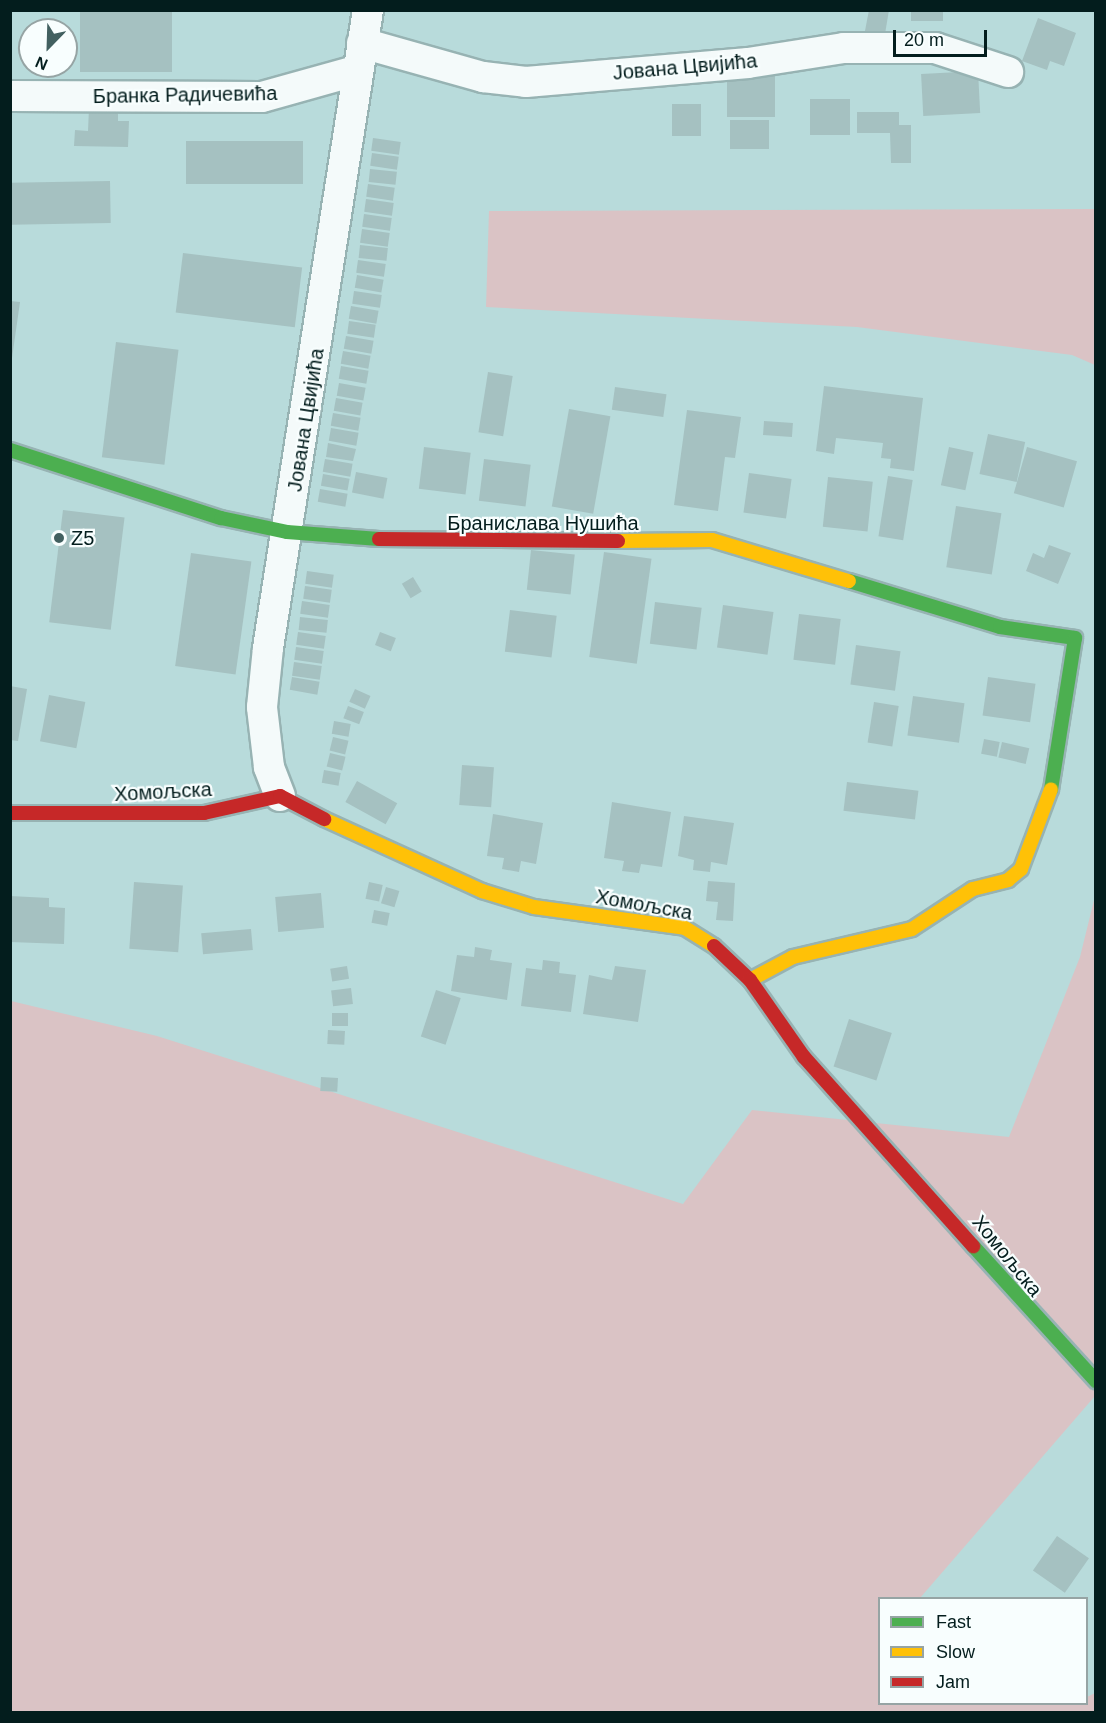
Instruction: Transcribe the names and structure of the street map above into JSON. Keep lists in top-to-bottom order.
{
  "streets": {
    "street": [
      "Јована Цвијића",
      "Бранка Радичевића",
      "Бранислава Нушића",
      "Хомољска"
    ]
  },
  "crossings": [
    ["Јована Цвијића", "Бранка Радичевића"],
    ["Јована Цвијића", "Бранислава Нушића"],
    ["Јована Цвијића", "Хомољска"],
    ["Бранислава Нушића", "Хомољска"]
  ],
  "places": ["Z5"],
  "legend": ["Fast", "Slow", "Jam"],
  "scale_bar": "20 m",
  "north": "bottom left"
}
